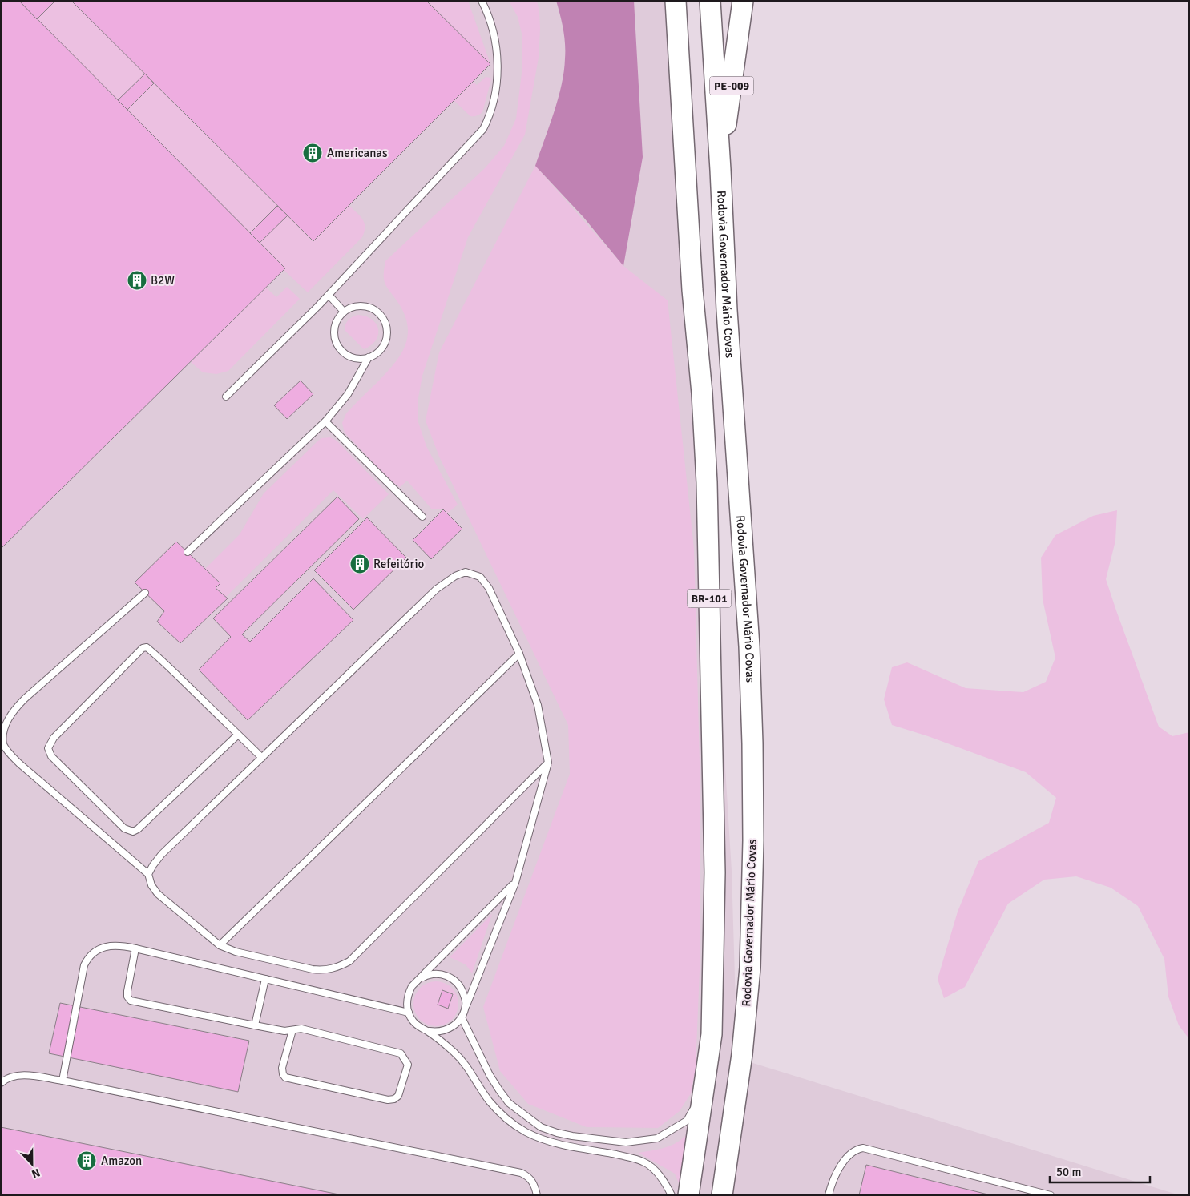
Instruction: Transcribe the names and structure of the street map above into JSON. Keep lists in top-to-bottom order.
{
  "streets": {
    "highway": ["PE-009", "Rodovia Governador Mário Covas", "BR-101"]
  },
  "crossings": [
    ["PE-009", "Rodovia Governador Mário Covas"]
  ],
  "places": {
    "building": [
      "Americanas",
      "B2W",
      "Refeitório",
      "Amazon"
    ]
  },
  "scale_bar": "50 m",
  "north": "bottom"
}
